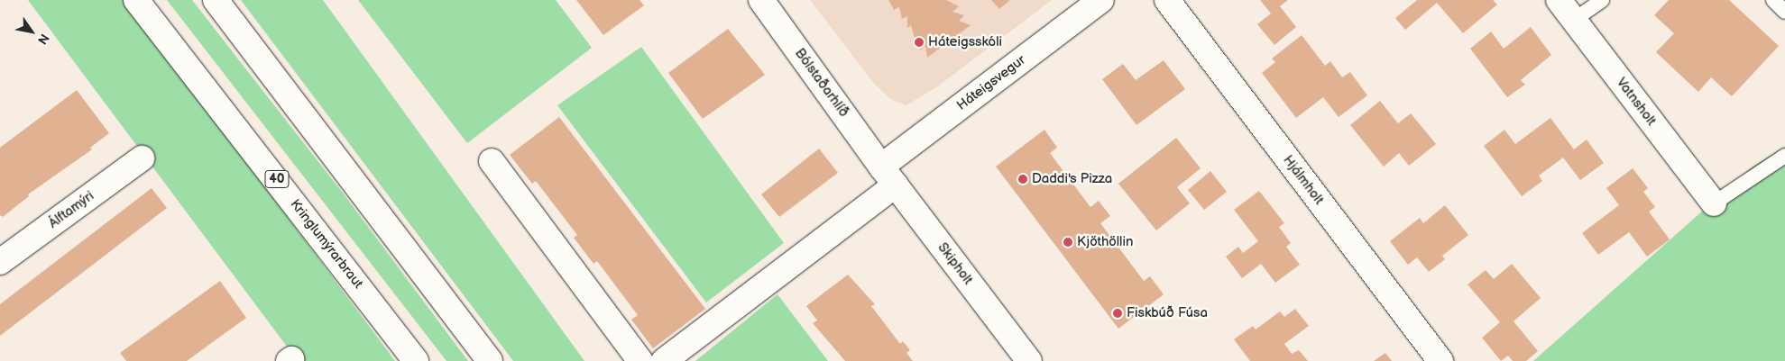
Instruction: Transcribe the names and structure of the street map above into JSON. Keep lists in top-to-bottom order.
{
  "streets": {
    "street": [
      "Bólstaðarhlíð",
      "Háteigsvegur",
      "Vatnsholt",
      "40",
      "Hjálmholt",
      "Álftamýri",
      "Kringlumýrarbraut",
      "Skipholt"
    ]
  },
  "crossings": [
    ["Bólstaðarhlíð", "Háteigsvegur"],
    ["Bólstaðarhlíð", "Skipholt"],
    ["Háteigsvegur", "Skipholt"]
  ],
  "places": [
    "Háteigsskóli",
    "Daddi's Pizza",
    "Kjöthöllin",
    "Fiskbúð Fúsa"
  ],
  "north": "bottom right"
}
